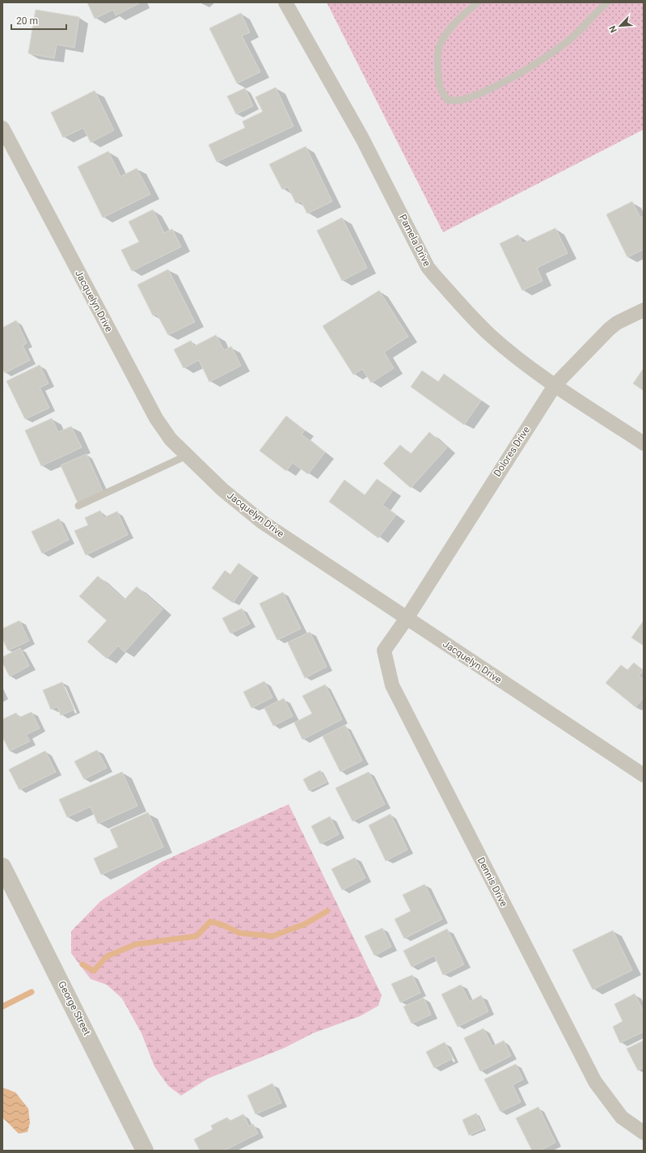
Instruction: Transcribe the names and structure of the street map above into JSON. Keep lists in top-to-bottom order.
{
  "streets": {
    "street": [
      "Pamela Drive",
      "Jacquelyn Drive",
      "Dolores Drive",
      "Dennis Drive",
      "George Street"
    ]
  },
  "crossings": [
    ["Pamela Drive", "Dolores Drive"],
    ["Jacquelyn Drive", "Dolores Drive"],
    ["Jacquelyn Drive", "Dennis Drive"],
    ["Dolores Drive", "Dennis Drive"]
  ],
  "scale_bar": "20 m",
  "north": "bottom left"
}
